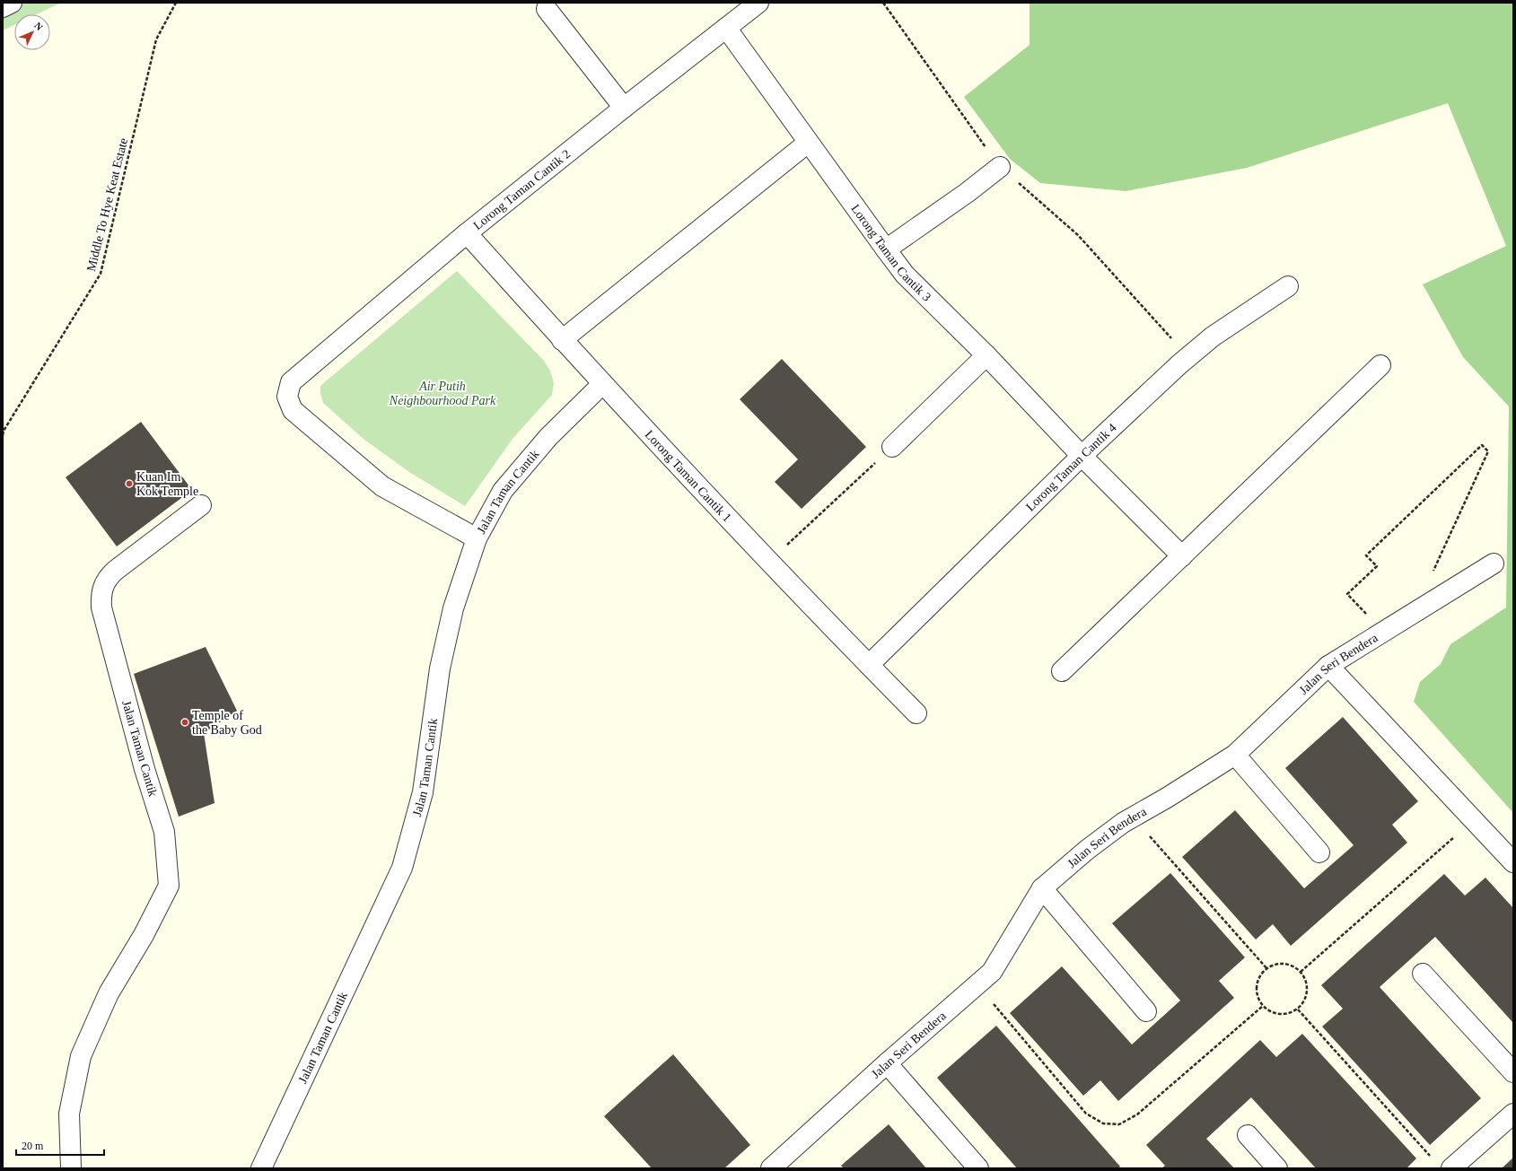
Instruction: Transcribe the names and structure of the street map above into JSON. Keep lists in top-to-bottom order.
{
  "streets": {
    "street": [
      "Lorong Taman Cantik 2",
      "Lorong Taman Cantik 3",
      "Lorong Taman Cantik 4",
      "Lorong Taman Cantik 1",
      "Jalan Taman Cantik",
      "Jalan Seri Bendera"
    ],
    "path": ["Middle To Hye Keat Estate"]
  },
  "crossings": [
    ["Lorong Taman Cantik 2", "Lorong Taman Cantik 3"],
    ["Lorong Taman Cantik 2", "Lorong Taman Cantik 1"],
    ["Lorong Taman Cantik 2", "Jalan Taman Cantik"],
    ["Lorong Taman Cantik 3", "Lorong Taman Cantik 4"],
    ["Lorong Taman Cantik 4", "Lorong Taman Cantik 1"],
    ["Lorong Taman Cantik 1", "Jalan Taman Cantik"]
  ],
  "parks": ["Air Putih Neighbourhood Park"],
  "places": ["Kuan Im Kok Temple", "Temple of the Baby God"],
  "scale_bar": "20 m",
  "north": "top right"
}
